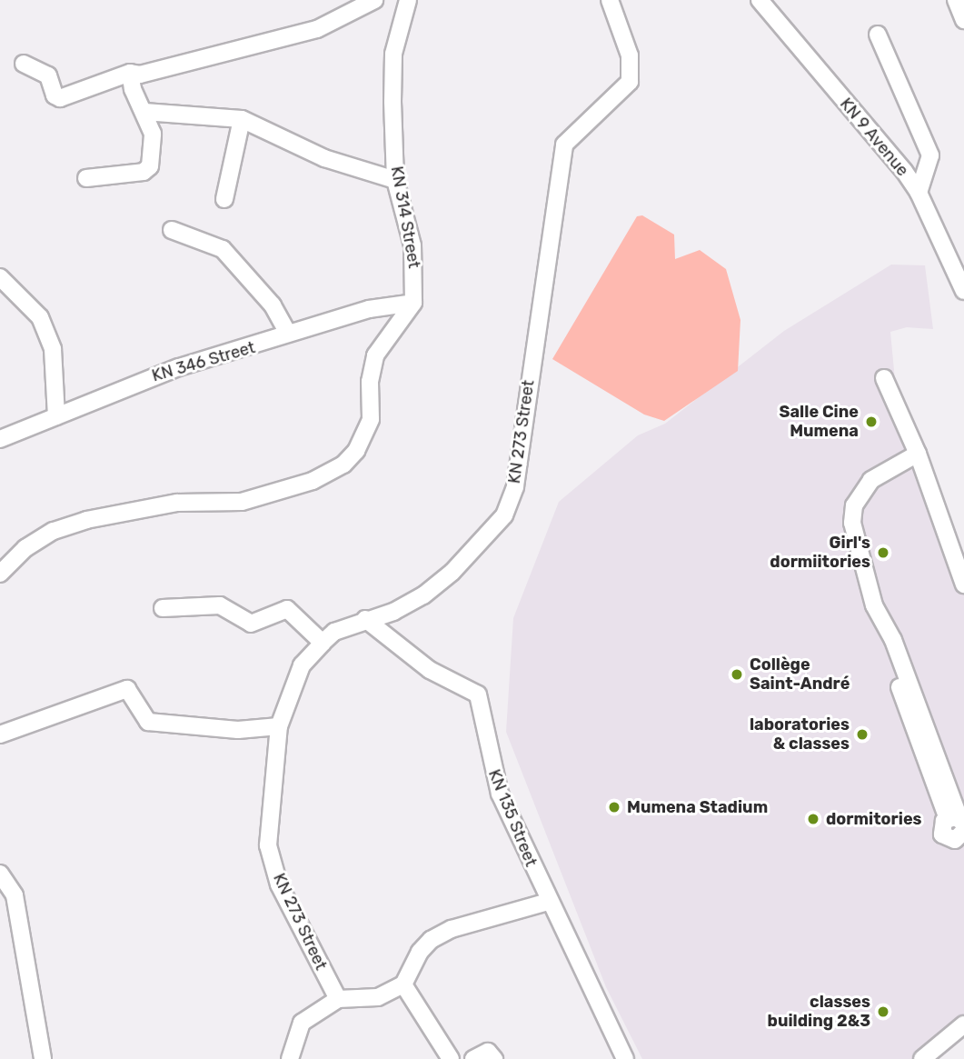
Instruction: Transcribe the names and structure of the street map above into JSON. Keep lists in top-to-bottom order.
{
  "streets": {
    "street": [
      "KN 9 Avenue",
      "KN 314 Street",
      "KN 346 Street",
      "KN 273 Street",
      "KN 135 Street"
    ]
  },
  "crossings": [
    ["KN 314 Street", "KN 346 Street"],
    ["KN 273 Street", "KN 135 Street"]
  ],
  "places": [
    "Salle Cine Mumena",
    "Girl's dormiitories",
    "Collège Saint-André",
    "laboratories & classes",
    "Mumena Stadium",
    "dormitories",
    "classes building 2&3"
  ]
}
